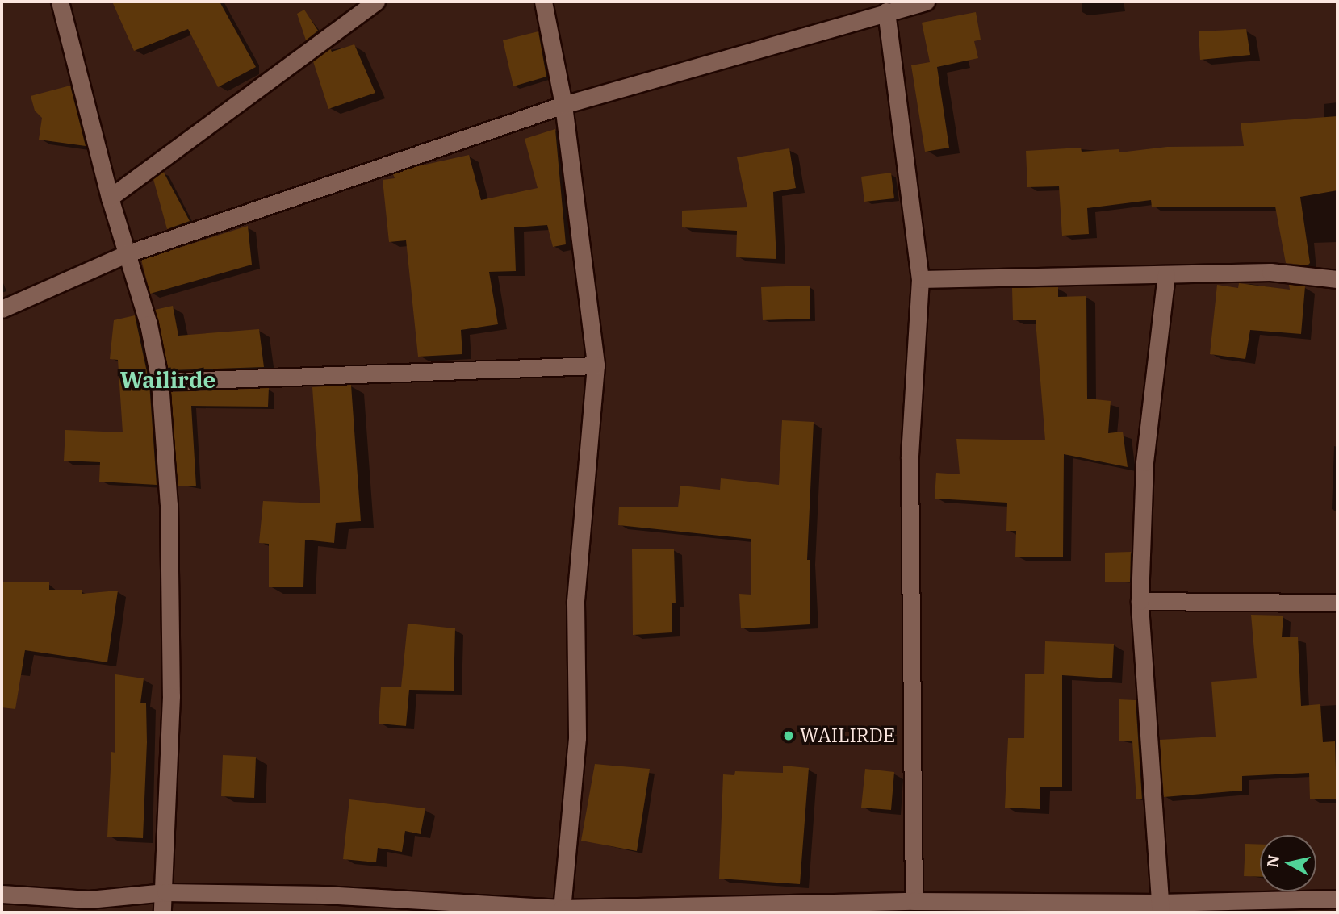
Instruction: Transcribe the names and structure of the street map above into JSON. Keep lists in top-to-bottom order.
{
  "districts": ["Wailirde"],
  "places": ["WAILIRDE"],
  "north": "left"
}
